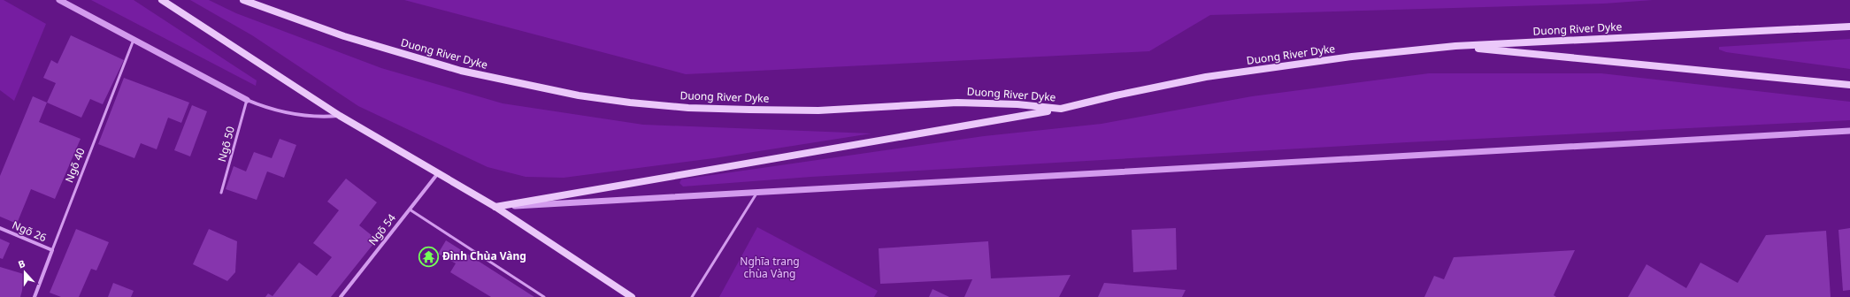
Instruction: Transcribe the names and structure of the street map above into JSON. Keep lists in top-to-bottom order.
{
  "streets": {
    "main road": ["Duong River Dyke"],
    "street": ["Ngõ 40", "Ngõ 54", "Ngõ 26"],
    "lane": ["Ngõ 50"]
  },
  "crossings": [
    ["Ngõ 40", "Ngõ 26"]
  ],
  "parks": ["Nghĩa trang chùa Vàng"],
  "places": {
    "temple": ["Đình Chùa Vàng"]
  },
  "north": "top"
}
